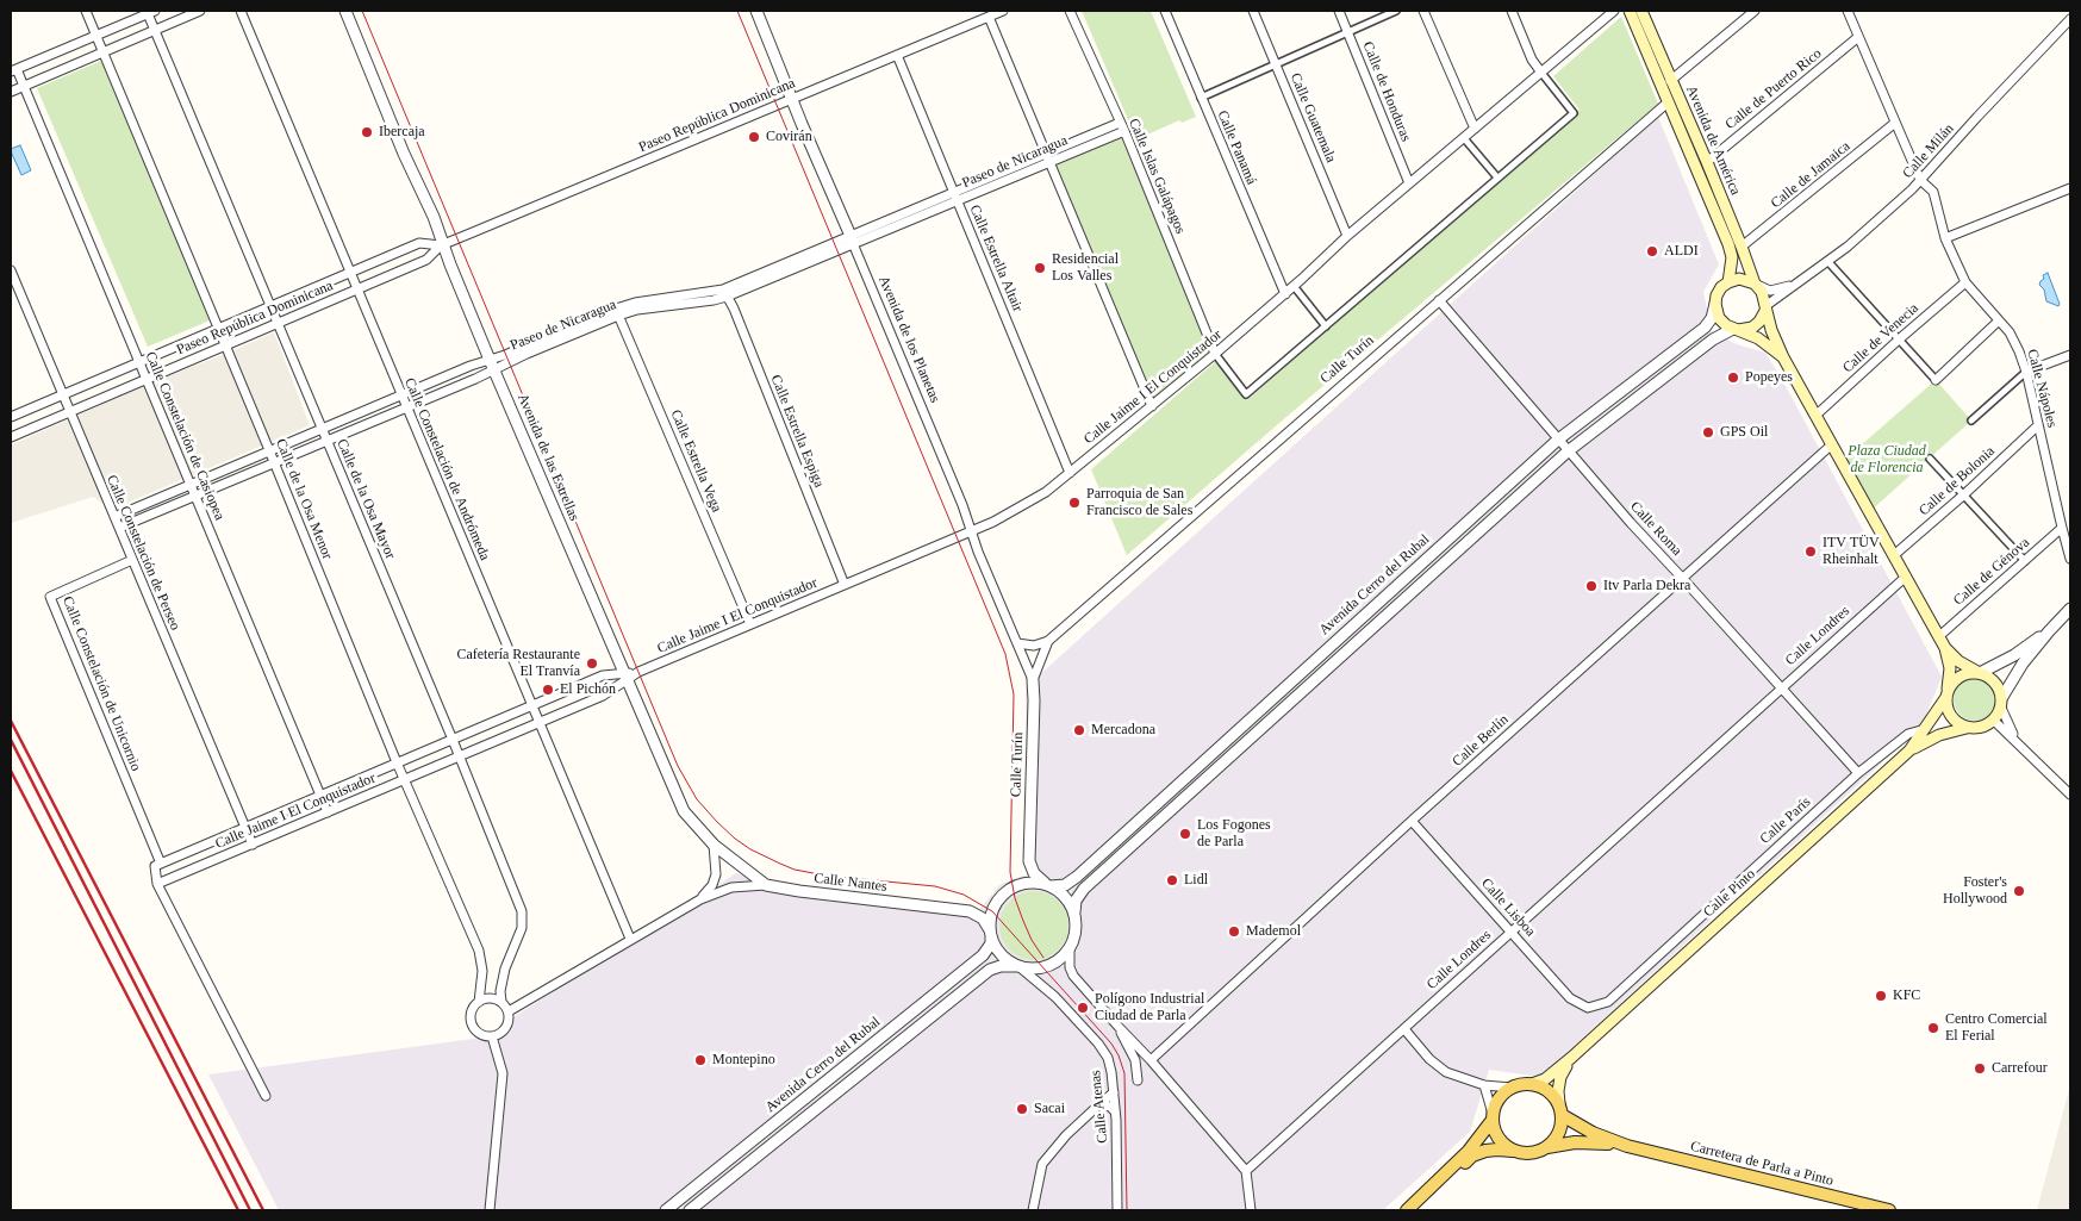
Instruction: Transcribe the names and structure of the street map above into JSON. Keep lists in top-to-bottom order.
{
  "streets": {
    "main road": ["Avenida de América", "Calle Pinto", "Carretera de Parla a Pinto"],
    "street": [
      "Calle de Puerto Rico",
      "Calle de Honduras",
      "Paseo República Dominicana",
      "Calle Guatemala",
      "Calle Panamá",
      "Calle Milán",
      "Paseo de Nicaragua",
      "Calle de Jamaica",
      "Calle Islas Galápagos",
      "Calle Estrella Altair",
      "Calle de Venecia",
      "Avenida de los Planetas",
      "Calle Turín",
      "Calle Jaime I El Conquistador",
      "Calle Nápoles",
      "Calle Estrella Espiga",
      "Calle Constelación de Casiopea",
      "Avenida de las Estrellas",
      "Calle Estrella Vega",
      "Calle Constelación de Andrómeda",
      "Calle de Bolonia",
      "Calle de la Osa Menor",
      "Calle de la Osa Mayor",
      "Calle Roma",
      "Calle Constelación de Perseo",
      "Calle de Génova",
      "Avenida Cerro del Rubal",
      "Calle Londres",
      "Calle Constelación de Unicornio",
      "Calle Berlín",
      "Calle París",
      "Calle Nantes",
      "Calle Lisboa",
      "Calle Atenas"
    ]
  },
  "crossings": [
    ["Calle de Puerto Rico", "Avenida de América"],
    ["Calle de Puerto Rico", "Calle Nápoles"],
    ["Calle de Honduras", "Calle Jaime I El Conquistador"],
    ["Paseo República Dominicana", "Calle Estrella Altair"],
    ["Paseo República Dominicana", "Avenida de los Planetas"],
    ["Paseo República Dominicana", "Calle Constelación de Casiopea"],
    ["Paseo República Dominicana", "Avenida de las Estrellas"],
    ["Paseo República Dominicana", "Calle Constelación de Andrómeda"],
    ["Paseo República Dominicana", "Calle de la Osa Menor"],
    ["Paseo República Dominicana", "Calle de la Osa Mayor"],
    ["Paseo República Dominicana", "Calle Constelación de Perseo"],
    ["Calle Guatemala", "Calle Jaime I El Conquistador"],
    ["Avenida de América", "Calle Milán"],
    ["Avenida de América", "Calle de Jamaica"],
    ["Avenida de América", "Calle Turín"],
    ["Avenida de América", "Avenida Cerro del Rubal"],
    ["Calle Panamá", "Calle Jaime I El Conquistador"],
    ["Calle Milán", "Calle Nápoles"],
    ["Calle Milán", "Avenida Cerro del Rubal"],
    ["Paseo de Nicaragua", "Calle Islas Galápagos"],
    ["Paseo de Nicaragua", "Calle Estrella Altair"],
    ["Paseo de Nicaragua", "Avenida de los Planetas"],
    ["Paseo de Nicaragua", "Calle Estrella Espiga"],
    ["Paseo de Nicaragua", "Calle Constelación de Casiopea"],
    ["Paseo de Nicaragua", "Avenida de las Estrellas"],
    ["Paseo de Nicaragua", "Calle Estrella Vega"],
    ["Paseo de Nicaragua", "Calle Constelación de Andrómeda"],
    ["Paseo de Nicaragua", "Calle de la Osa Menor"],
    ["Paseo de Nicaragua", "Calle de la Osa Mayor"],
    ["Paseo de Nicaragua", "Calle Constelación de Perseo"],
    ["Calle de Jamaica", "Calle Nápoles"],
    ["Calle Islas Galápagos", "Calle Jaime I El Conquistador"],
    ["Calle Estrella Altair", "Calle Jaime I El Conquistador"],
    ["Calle de Venecia", "Calle Nápoles"],
    ["Avenida de los Planetas", "Calle Turín"],
    ["Avenida de los Planetas", "Calle Jaime I El Conquistador"],
    ["Calle Turín", "Calle Roma"],
    ["Calle Turín", "Avenida Cerro del Rubal"],
    ["Calle Turín", "Calle Nantes"],
    ["Calle Turín", "Calle Atenas"],
    ["Calle Jaime I El Conquistador", "Calle Estrella Espiga"],
    ["Calle Jaime I El Conquistador", "Calle Constelación de Casiopea"],
    ["Calle Jaime I El Conquistador", "Avenida de las Estrellas"],
    ["Calle Jaime I El Conquistador", "Calle Estrella Vega"],
    ["Calle Jaime I El Conquistador", "Calle Constelación de Andrómeda"],
    ["Calle Jaime I El Conquistador", "Calle de la Osa Menor"],
    ["Calle Jaime I El Conquistador", "Calle de la Osa Mayor"],
    ["Calle Jaime I El Conquistador", "Calle Constelación de Perseo"],
    ["Calle Jaime I El Conquistador", "Calle Constelación de Unicornio"],
    ["Calle Nápoles", "Calle de Bolonia"],
    ["Calle Nápoles", "Calle de Génova"],
    ["Avenida de las Estrellas", "Calle Nantes"],
    ["Calle Constelación de Andrómeda", "Calle Nantes"],
    ["Calle de la Osa Menor", "Calle de la Osa Mayor"],
    ["Calle de la Osa Menor", "Calle Nantes"],
    ["Calle de la Osa Mayor", "Calle Nantes"],
    ["Calle Roma", "Avenida Cerro del Rubal"],
    ["Calle Roma", "Calle Londres"],
    ["Calle Roma", "Calle Berlín"],
    ["Calle Roma", "Calle París"],
    ["Calle Constelación de Perseo", "Calle Constelación de Unicornio"],
    ["Avenida Cerro del Rubal", "Calle Nantes"],
    ["Avenida Cerro del Rubal", "Calle Atenas"],
    ["Calle Londres", "Calle Lisboa"],
    ["Calle Berlín", "Calle Lisboa"],
    ["Calle París", "Calle Pinto"],
    ["Calle París", "Calle Lisboa"],
    ["Calle Nantes", "Calle Atenas"],
    ["Calle Pinto", "Carretera de Parla a Pinto"]
  ],
  "parks": ["Plaza Ciudad de Florencia"],
  "places": [
    "Ibercaja",
    "Covirán",
    "ALDI",
    "Residencial Los Valles",
    "Popeyes",
    "GPS Oil",
    "Parroquia de San Francisco de Sales",
    "ITV TÜV Rheinhalt",
    "Itv Parla Dekra",
    "Cafetería Restaurante El Tranvía",
    "El Pichón",
    "Mercadona",
    "Los Fogones de Parla",
    "Lidl",
    "Foster's Hollywood",
    "Mademol",
    "KFC",
    "Polígono Industrial Ciudad de Parla",
    "Centro Comercial El Ferial",
    "Montepino",
    "Carrefour",
    "Sacai"
  ]
}
